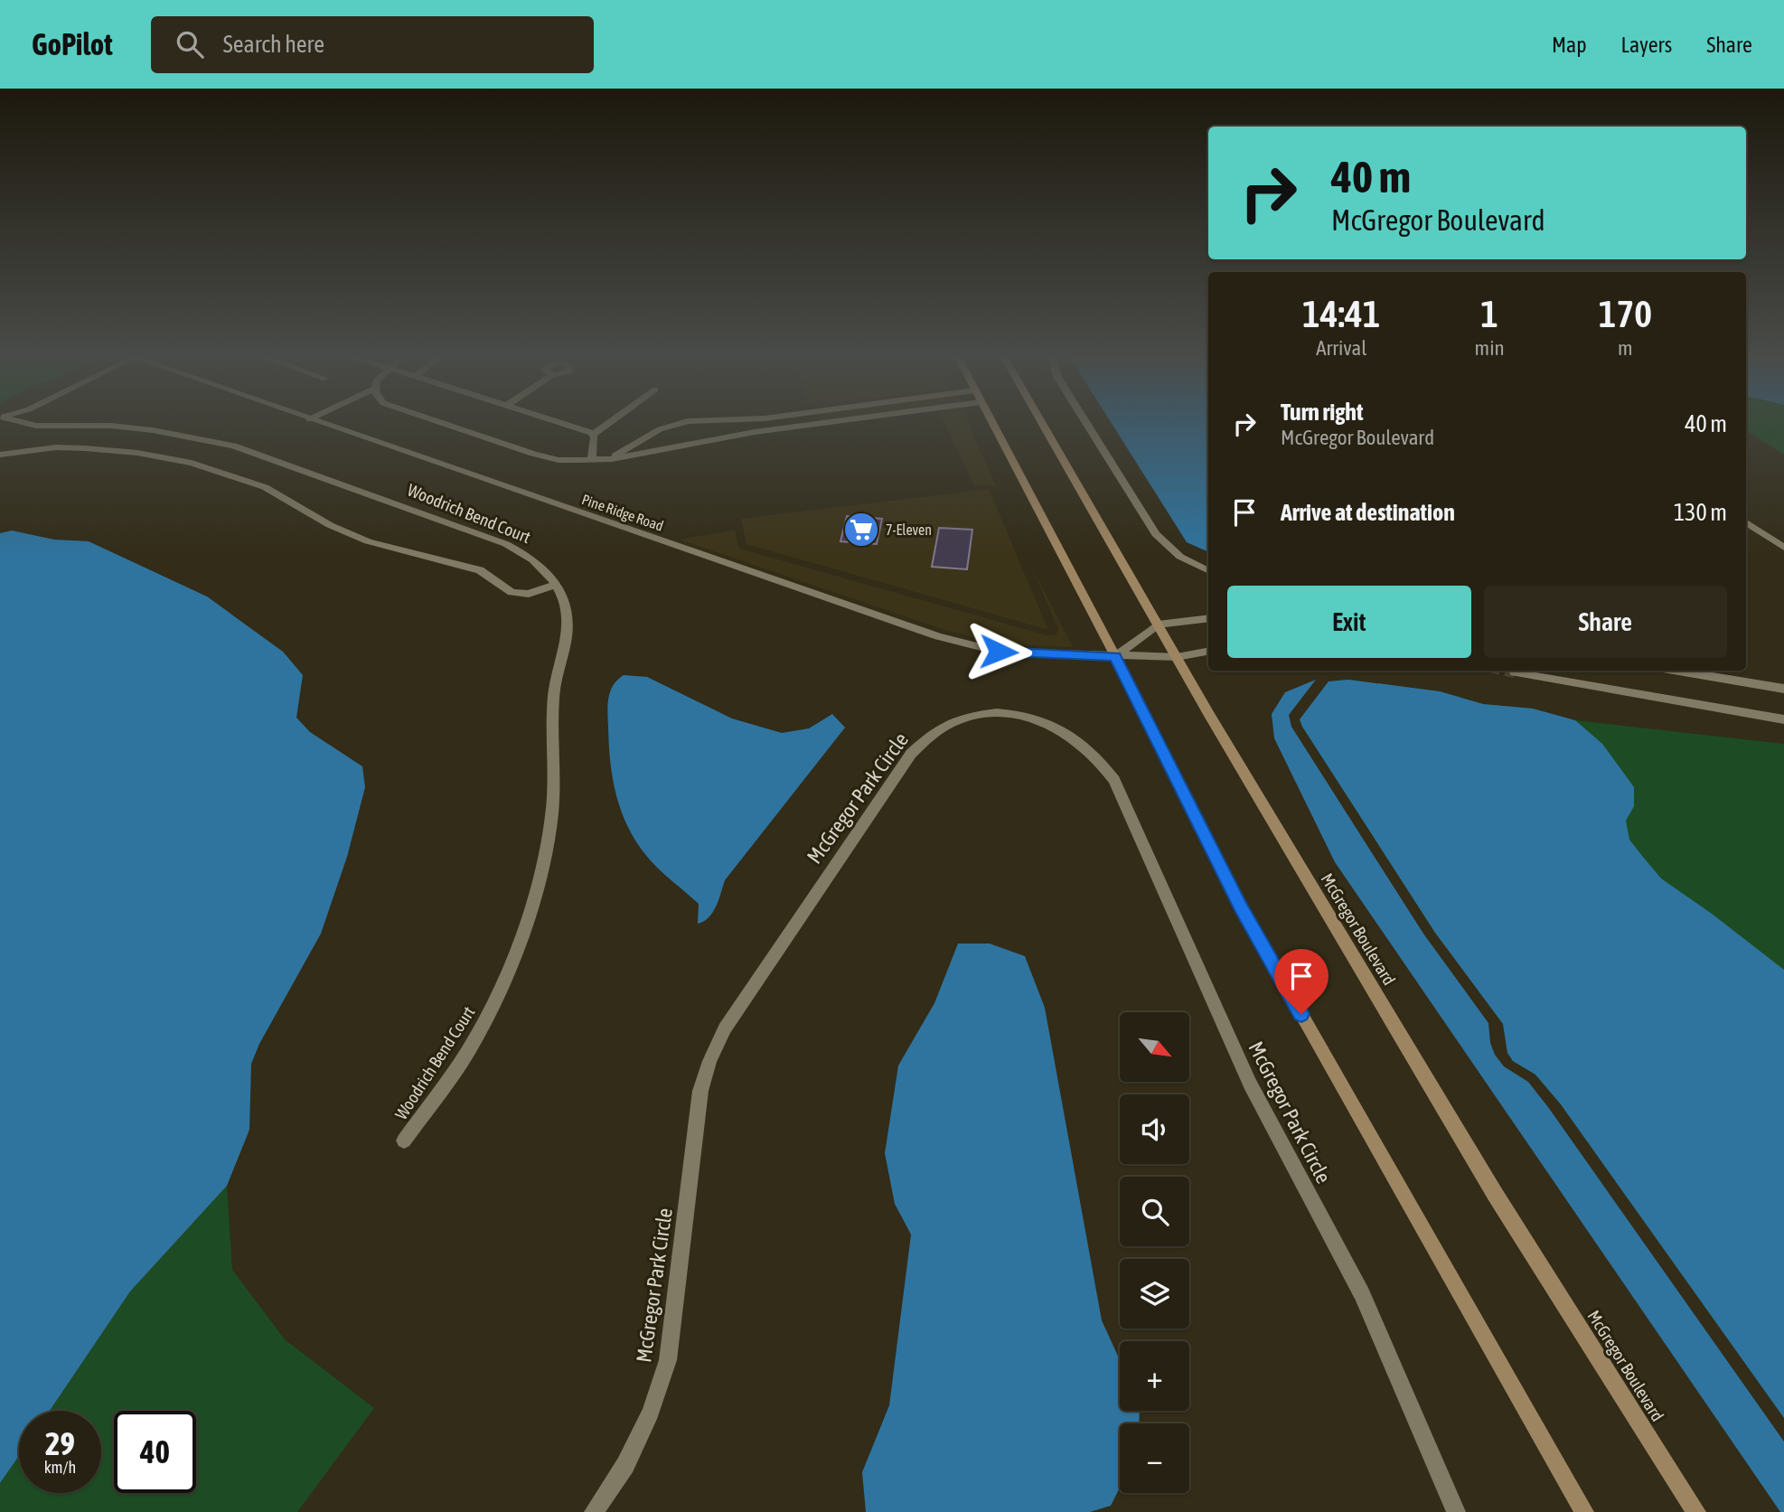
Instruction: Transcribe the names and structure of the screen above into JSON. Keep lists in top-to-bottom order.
{
  "streets": {
    "main road": ["McGregor Boulevard"],
    "street": ["Pine Ridge Road", "Woodrich Bend Court", "McGregor Park Circle"]
  },
  "crossings": [
    ["Pine Ridge Road", "McGregor Boulevard"]
  ],
  "places": {
    "supermarket": ["7-Eleven"]
  },
  "north": "bottom right",
  "page": {
    "header": "GoPilot",
    "search": "Search here",
    "nav": ["Map", "Layers", "Share"],
    "turn": ["40 m", "McGregor Boulevard"],
    "eta": [
      "14:41",
      "Arrival",
      "1",
      "min",
      "170",
      "m"
    ],
    "list": [
      {
        "name": "Turn right",
        "note": "McGregor Boulevard",
        "value": "40 m"
      },
      {
        "name": "Arrive at destination",
        "value": "130 m"
      }
    ],
    "buttons": ["Exit", "Share"],
    "map_buttons": ["+", "−"],
    "speed": "29 km/h",
    "limit": "40"
  }
}
